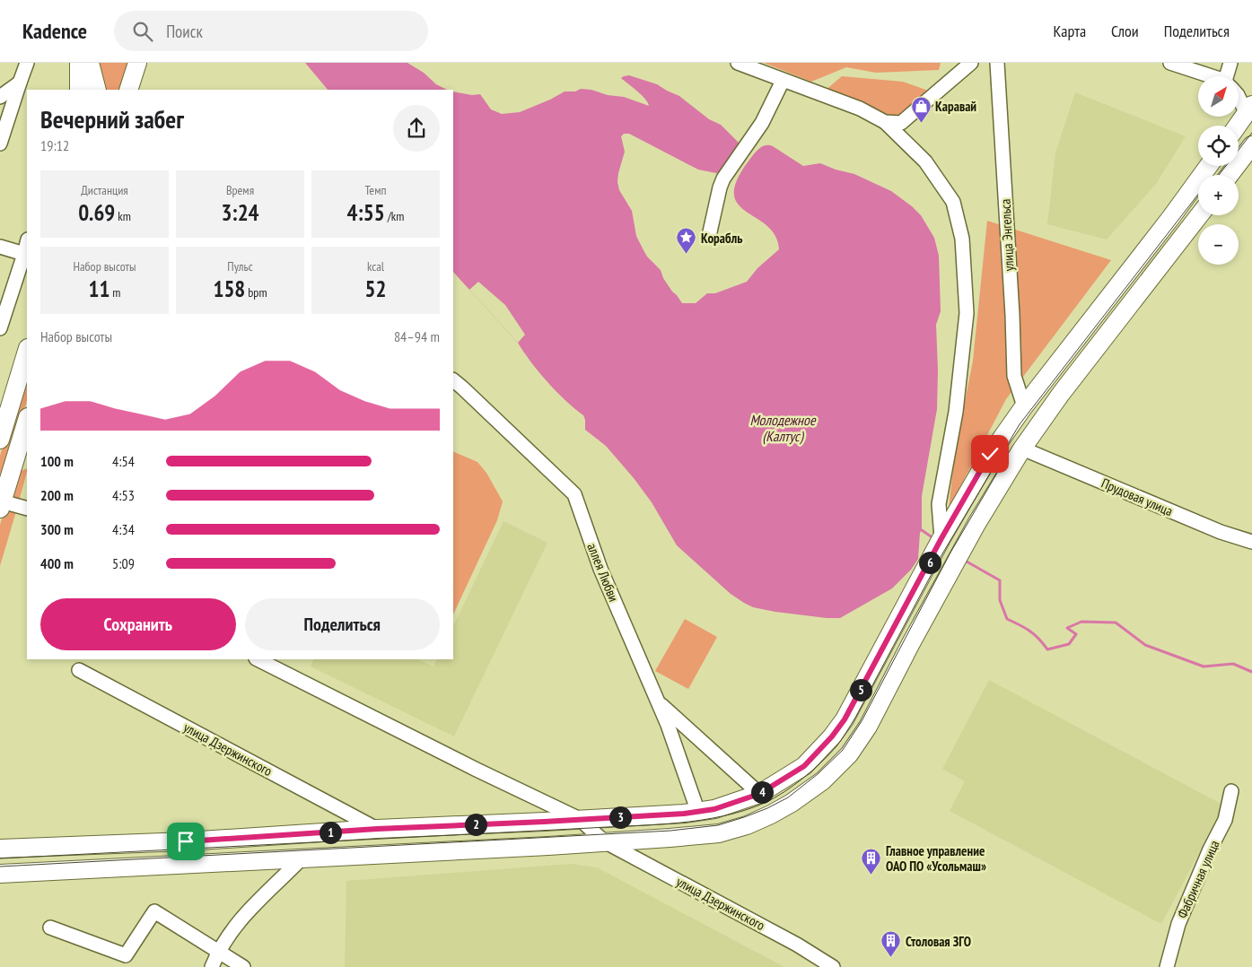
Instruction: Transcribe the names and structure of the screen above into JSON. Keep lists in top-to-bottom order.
{
  "streets": {
    "street": [
      "улица Энгельса",
      "Прудовая улица",
      "аллея Любви",
      "улица Дзержинского",
      "Фабричная улица"
    ]
  },
  "water": ["Молодежное (Калтус)"],
  "places": {
    "shop": ["Каравай"],
    "place": ["Корабль"],
    "building": ["Главное управление ОАО ПО «Усольмаш»", "Столовая ЗГО"]
  },
  "north": "top right",
  "page": {
    "header": "Kadence",
    "search": "Поиск",
    "nav": ["Карта", "Слои", "Поделиться"],
    "map_buttons": ["+", "−"],
    "heading": ["Вечерний забег", "19:12"],
    "stats": [
      ["Дистанция", "0.69 km"],
      ["Время", "3:24"],
      ["Темп", "4:55 /km"],
      ["Набор высоты", "11 m"],
      ["Пульс", "158 bpm"],
      ["kcal", "52"]
    ],
    "chart": ["Набор высоты", "84–94 m"],
    "list": [
      {
        "name": "100 m",
        "note": "4:54"
      },
      {
        "name": "200 m",
        "note": "4:53"
      },
      {
        "name": "300 m",
        "note": "4:34"
      },
      {
        "name": "400 m",
        "note": "5:09"
      }
    ],
    "pins": [
      "6",
      "5",
      "4",
      "3",
      "2",
      "1"
    ],
    "buttons": ["Сохранить", "Поделиться"]
  }
}
